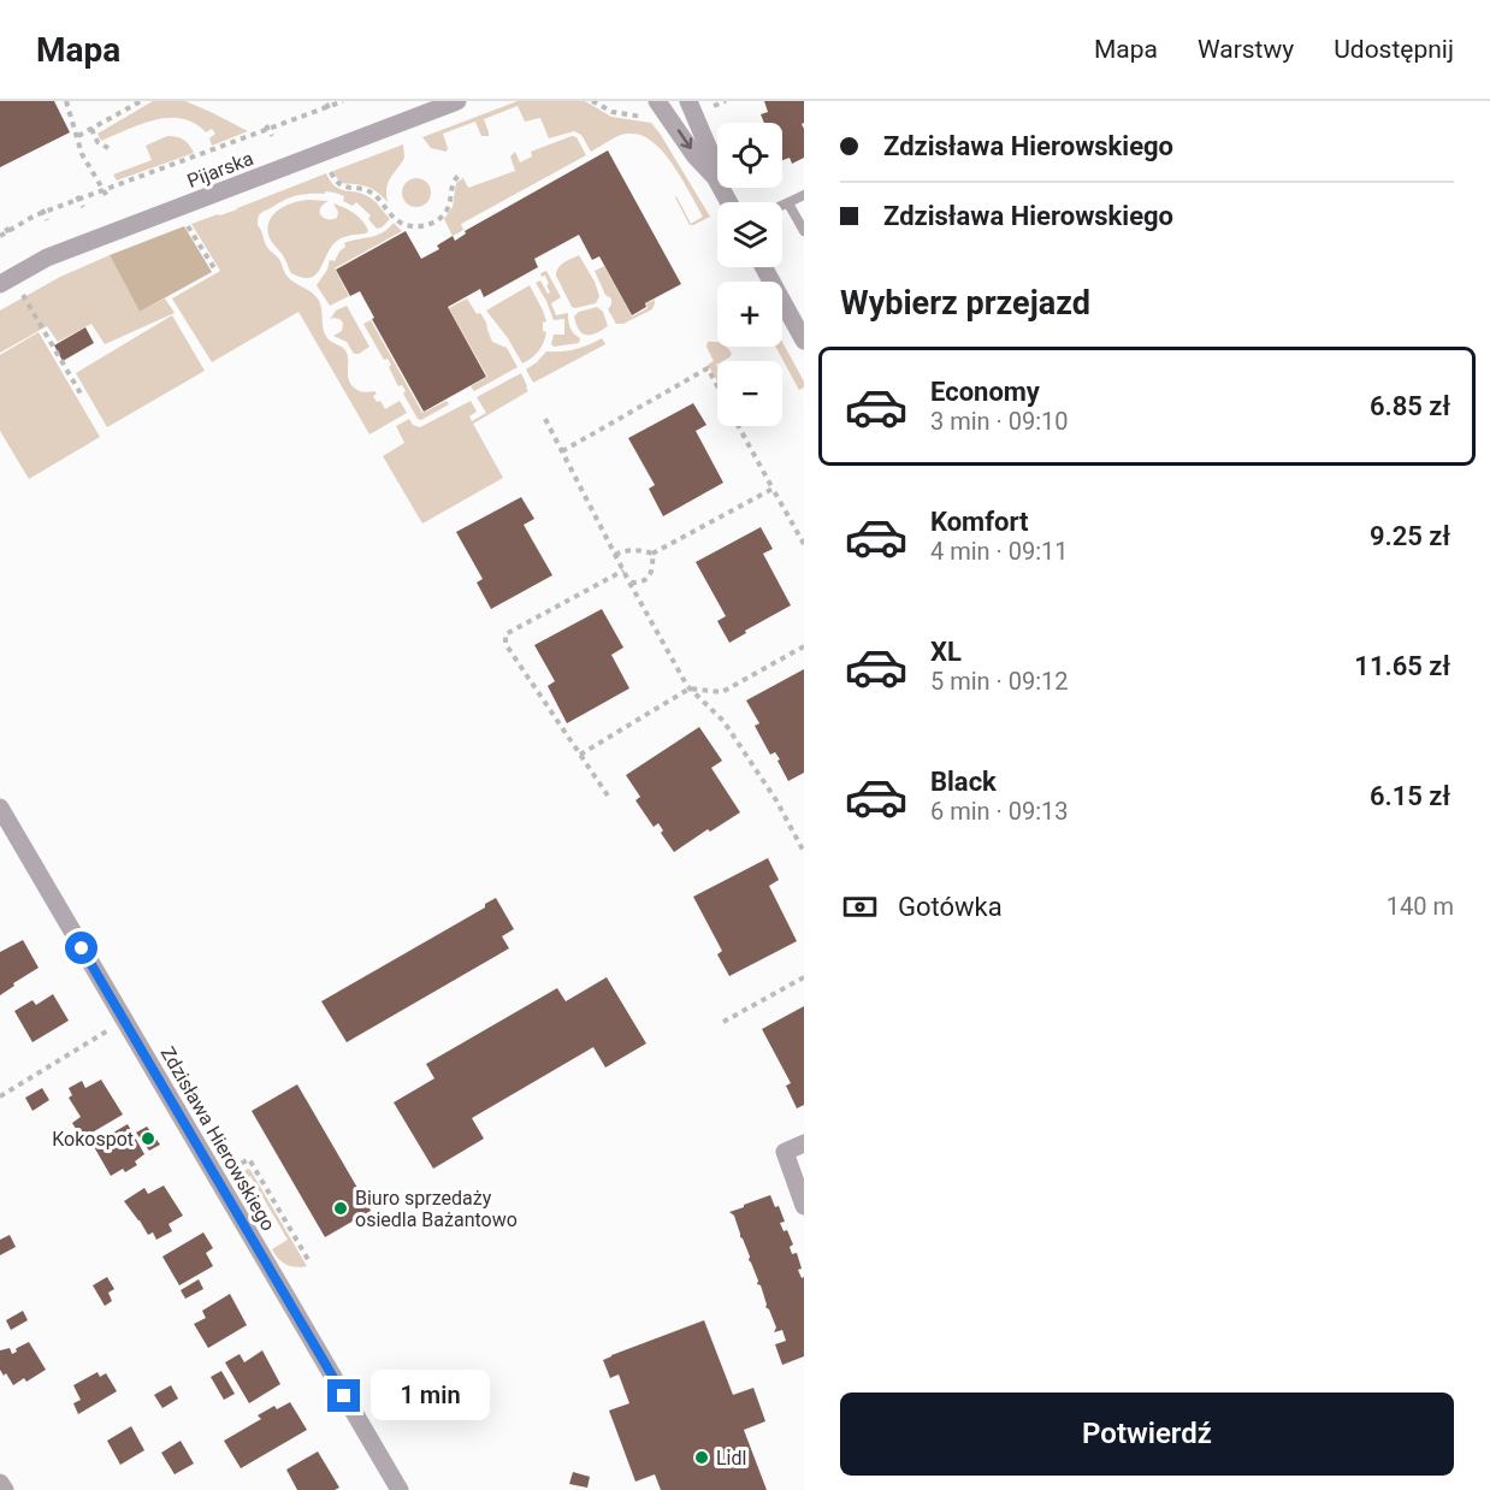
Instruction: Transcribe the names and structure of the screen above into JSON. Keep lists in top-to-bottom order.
{
  "streets": {
    "street": ["Pijarska", "Zdzisława Hierowskiego"]
  },
  "places": ["Kokospot", "Biuro sprzedaży osiedla Bażantowo", "Lidl"],
  "page": {
    "header": "Mapa",
    "nav": ["Mapa", "Warstwy", "Udostępnij"],
    "banner": ["Zdzisława Hierowskiego", "Zdzisława Hierowskiego"],
    "map_buttons": ["+", "−"],
    "heading": "Wybierz przejazd",
    "list": [
      {
        "name": "Economy",
        "note": "3 min · 09:10",
        "value": "6.85 zł"
      },
      {
        "name": "Komfort",
        "note": "4 min · 09:11",
        "value": "9.25 zł"
      },
      {
        "name": "XL",
        "note": "5 min · 09:12",
        "value": "11.65 zł"
      },
      {
        "name": "Black",
        "note": "6 min · 09:13",
        "value": "6.15 zł"
      }
    ],
    "pay": ["Gotówka", "140 m"],
    "bubble": "1 min",
    "buttons": "Potwierdź"
  }
}
